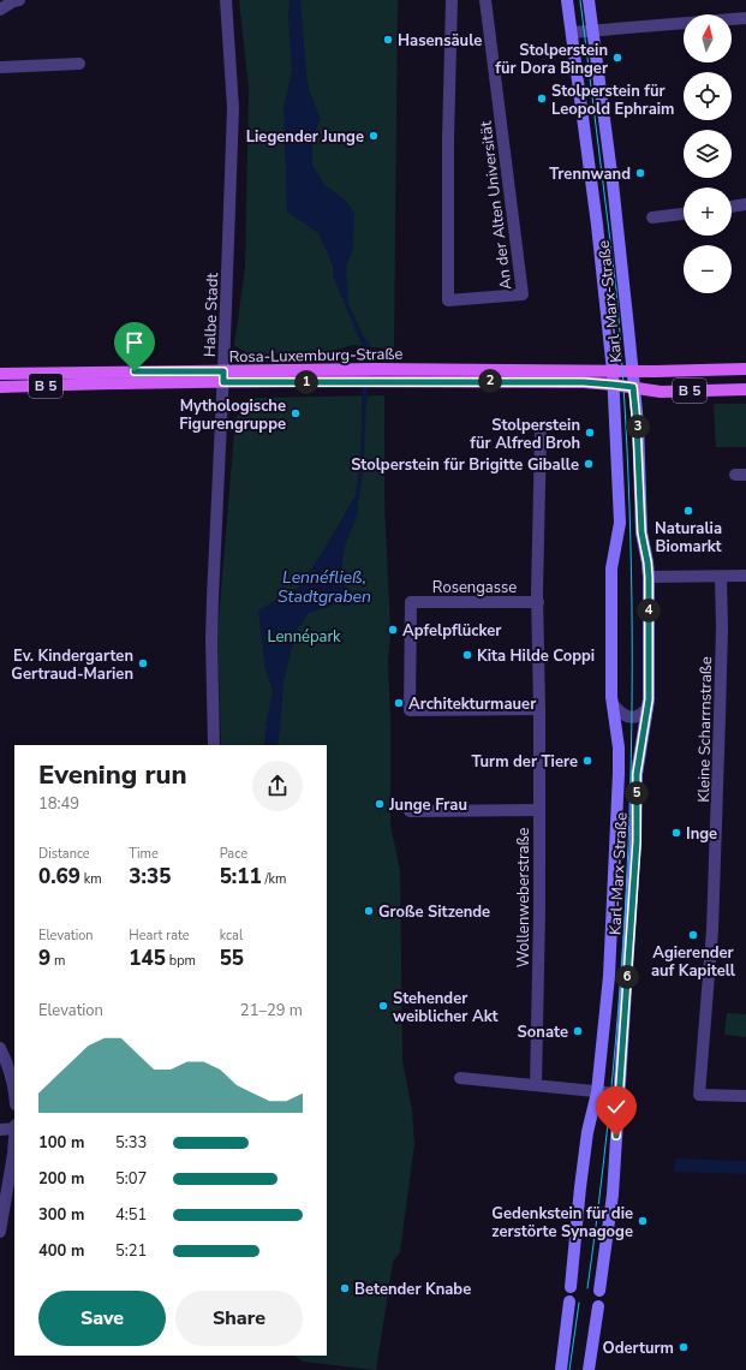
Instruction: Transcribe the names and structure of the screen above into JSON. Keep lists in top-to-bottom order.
{
  "streets": {
    "main road": ["Rosa-Luxemburg-Straße", "B 5"],
    "street": [
      "An der Alten Universität",
      "Karl-Marx-Straße",
      "Halbe Stadt",
      "Rosengasse",
      "Kleine Scharrnstraße",
      "Wollenweberstraße"
    ]
  },
  "crossings": [
    ["Karl-Marx-Straße", "Rosa-Luxemburg-Straße"],
    ["Karl-Marx-Straße", "B 5"],
    ["Halbe Stadt", "Rosa-Luxemburg-Straße"],
    ["Rosa-Luxemburg-Straße", "B 5"],
    ["Rosengasse", "Wollenweberstraße"]
  ],
  "water": ["Lennéfließ, Stadtgraben"],
  "parks": ["Lennépark"],
  "places": [
    "Hasensäule",
    "Stolperstein für Dora Binger",
    "Stolperstein für Leopold Ephraim",
    "Liegender Junge",
    "Trennwand",
    "Mythologische Figurengruppe",
    "Stolperstein für Alfred Broh",
    "Stolperstein für Brigitte Giballe",
    "Naturalia Biomarkt",
    "Apfelpflücker",
    "Kita Hilde Coppi",
    "Ev. Kindergarten Gertraud-Marien",
    "Architekturmauer",
    "Turm der Tiere",
    "Junge Frau",
    "Inge",
    "Große Sitzende",
    "Agierender auf Kapitell",
    "Stehender weiblicher Akt",
    "Sonate",
    "Gedenkstein für die zerstörte Synagoge",
    "Betender Knabe",
    "Oderturm"
  ],
  "north": "top",
  "page": {
    "map_buttons": ["+", "−"],
    "pins": [
      "2",
      "1",
      "3",
      "4",
      "5",
      "6"
    ],
    "heading": ["Evening run", "18:49"],
    "stats": [
      ["Distance", "0.69 km"],
      ["Time", "3:35"],
      ["Pace", "5:11 /km"],
      ["Elevation", "9 m"],
      ["Heart rate", "145 bpm"],
      ["kcal", "55"]
    ],
    "chart": ["Elevation", "21–29 m"],
    "list": [
      {
        "name": "100 m",
        "note": "5:33"
      },
      {
        "name": "200 m",
        "note": "5:07"
      },
      {
        "name": "300 m",
        "note": "4:51"
      },
      {
        "name": "400 m",
        "note": "5:21"
      }
    ],
    "buttons": ["Save", "Share"]
  }
}
